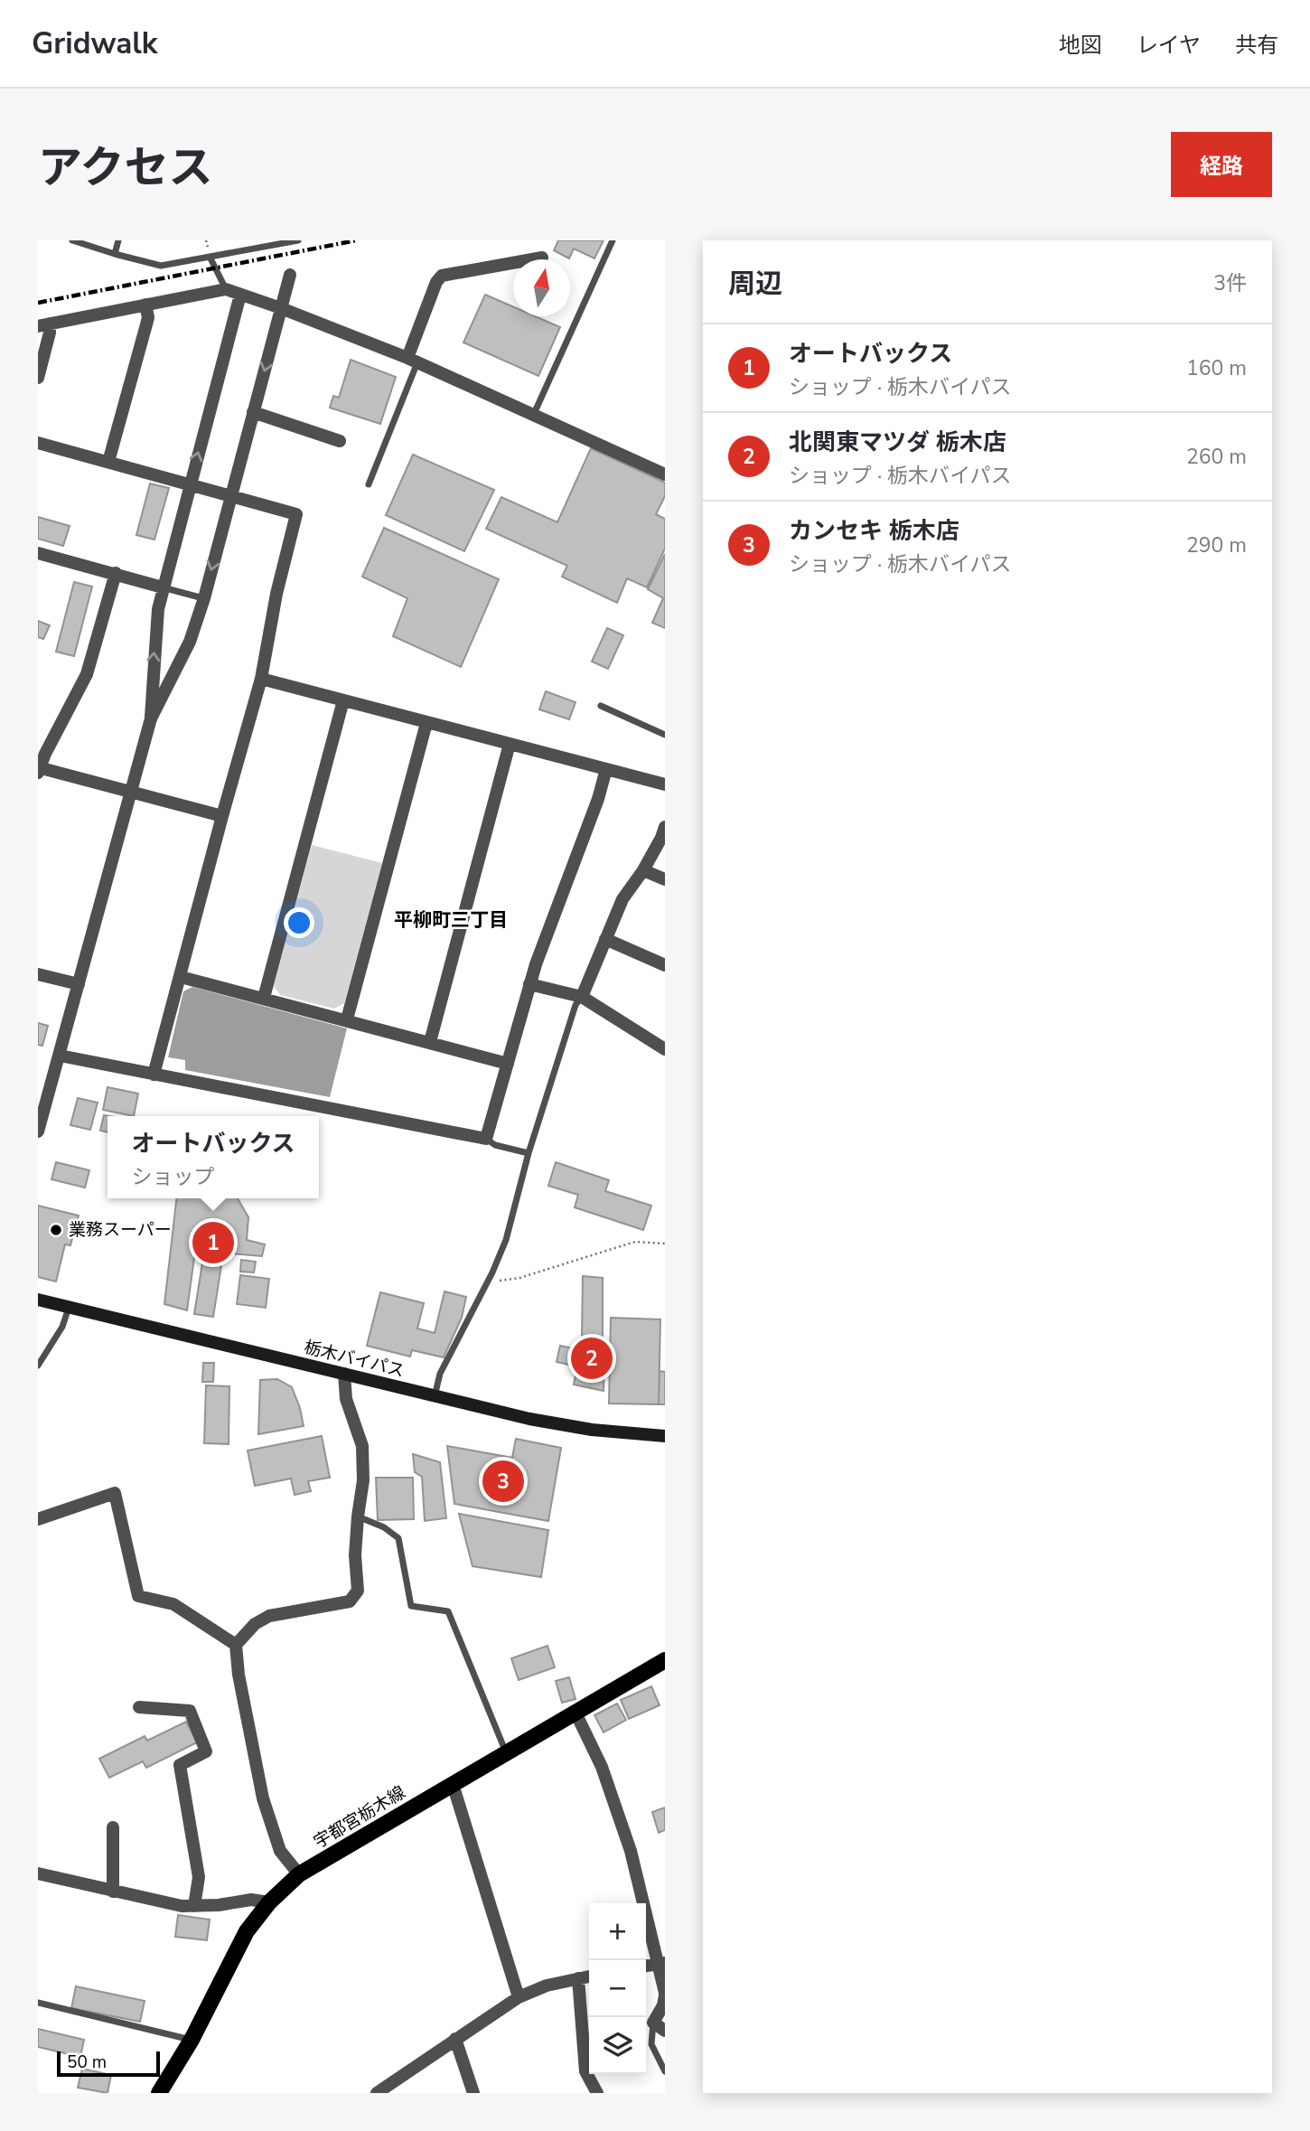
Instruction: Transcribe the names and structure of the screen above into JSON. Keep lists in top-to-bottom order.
{
  "streets": {
    "main road": ["栃木バイパス", "宇都宮栃木線"]
  },
  "districts": ["平柳町三丁目"],
  "places": ["業務スーパー"],
  "scale_bar": "50 m",
  "north": "top",
  "page": {
    "header": "Gridwalk",
    "nav": ["地図", "レイヤ", "共有"],
    "title": "アクセス",
    "buttons": "経路",
    "heading": ["周辺", "3件"],
    "list": [
      {
        "mark": "1",
        "name": "オートバックス",
        "note": "ショップ · 栃木バイパス",
        "value": "160 m"
      },
      {
        "mark": "2",
        "name": "北関東マツダ 栃木店",
        "note": "ショップ · 栃木バイパス",
        "value": "260 m"
      },
      {
        "mark": "3",
        "name": "カンセキ 栃木店",
        "note": "ショップ · 栃木バイパス",
        "value": "290 m"
      }
    ],
    "popup": ["オートバックス", "ショップ"],
    "pins": ["1", "2", "3"],
    "map_buttons": ["+", "−"],
    "scale": "50 m"
  }
}
